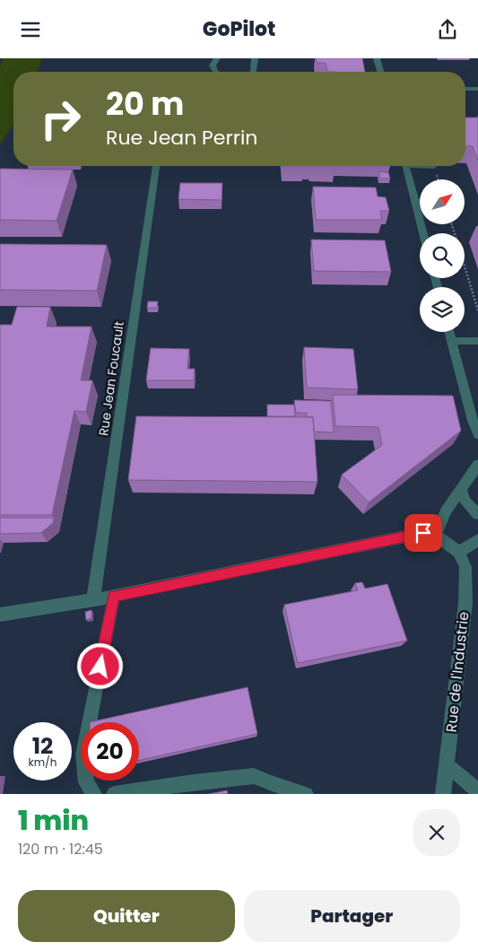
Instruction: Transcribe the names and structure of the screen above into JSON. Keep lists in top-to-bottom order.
{
  "streets": {
    "street": ["Rue Jean Foucault", "Rue de l'Industrie"]
  },
  "north": "top right",
  "page": {
    "header": "GoPilot",
    "turn": ["20 m", "Rue Jean Perrin"],
    "speed": "12 km/h",
    "limit": "20",
    "heading": ["1 min", "120 m · 12:45"],
    "buttons": ["Quitter", "Partager"]
  }
}
